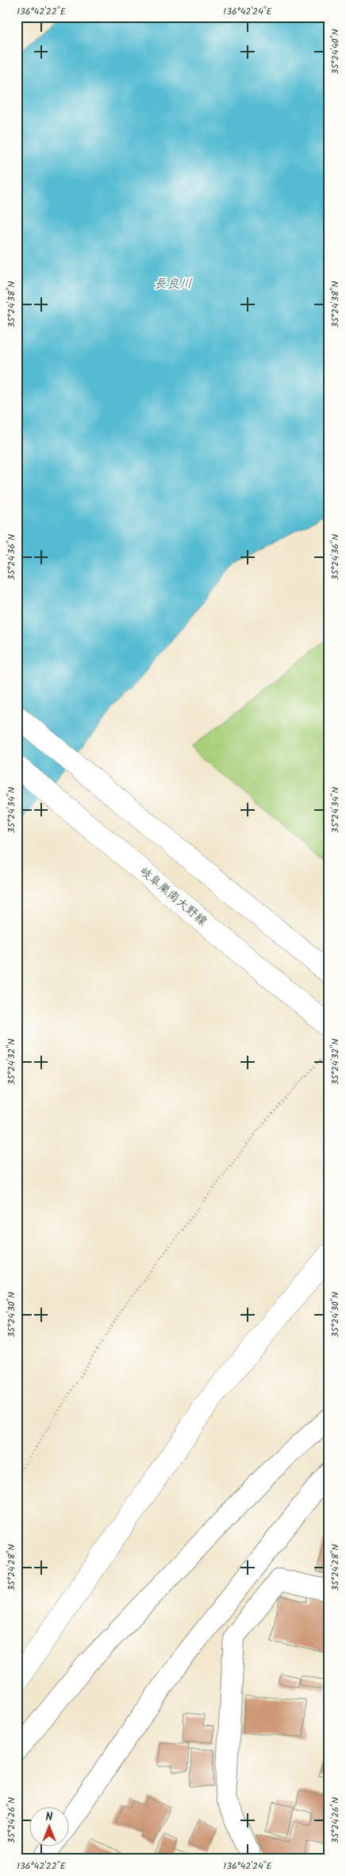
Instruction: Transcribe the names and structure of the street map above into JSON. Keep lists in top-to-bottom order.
{
  "streets": {
    "main road": ["岐阜巣南大野線"]
  },
  "water": ["長良川"],
  "north": "top",
  "coordinates": [
    "136°42'22\"E",
    "136°42'24\"E",
    "35°24'40\"N",
    "35°24'38\"N",
    "35°24'36\"N",
    "35°24'34\"N",
    "35°24'32\"N",
    "35°24'30\"N",
    "35°24'28\"N",
    "35°24'26\"N"
  ]
}
